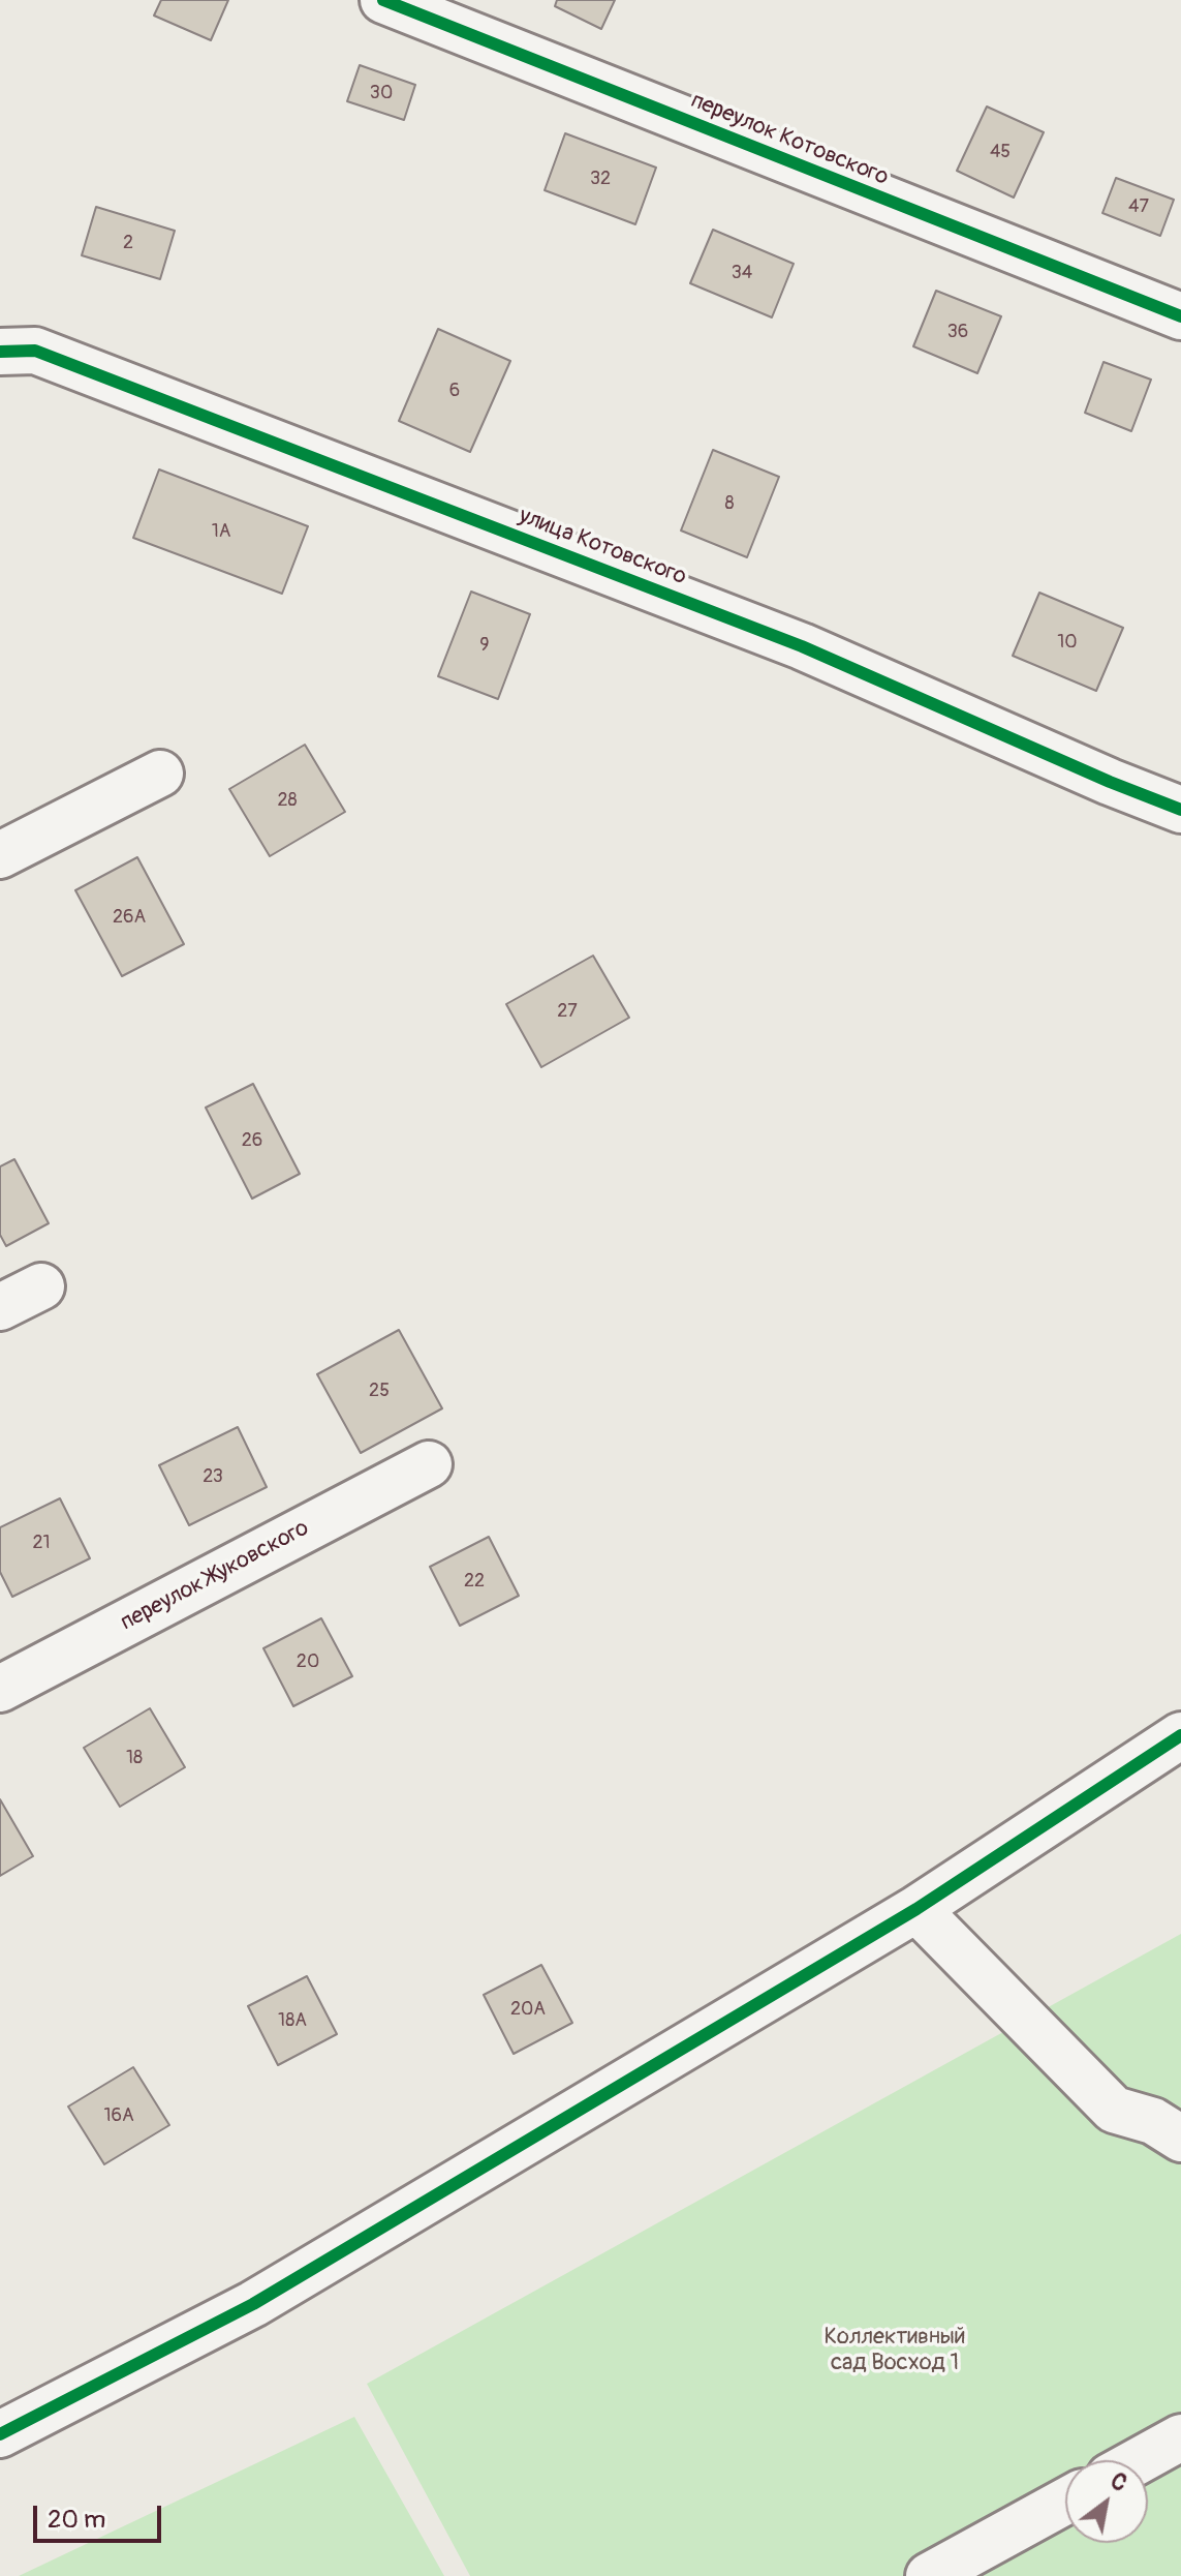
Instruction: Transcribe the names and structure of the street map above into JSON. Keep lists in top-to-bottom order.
{
  "streets": {
    "street": ["переулок Котовского", "улица Котовского", "переулок Жуковского"]
  },
  "parks": ["Коллективный сад Восход 1"],
  "house_numbers": [
    "30",
    "45",
    "32",
    "47",
    "2",
    "34",
    "36",
    "6",
    "8",
    "1А",
    "10",
    "9",
    "28",
    "26А",
    "27",
    "26",
    "25",
    "23",
    "21",
    "22",
    "20",
    "18",
    "20А",
    "18А",
    "16А"
  ],
  "scale_bar": "20 m",
  "north": "top right"
}
